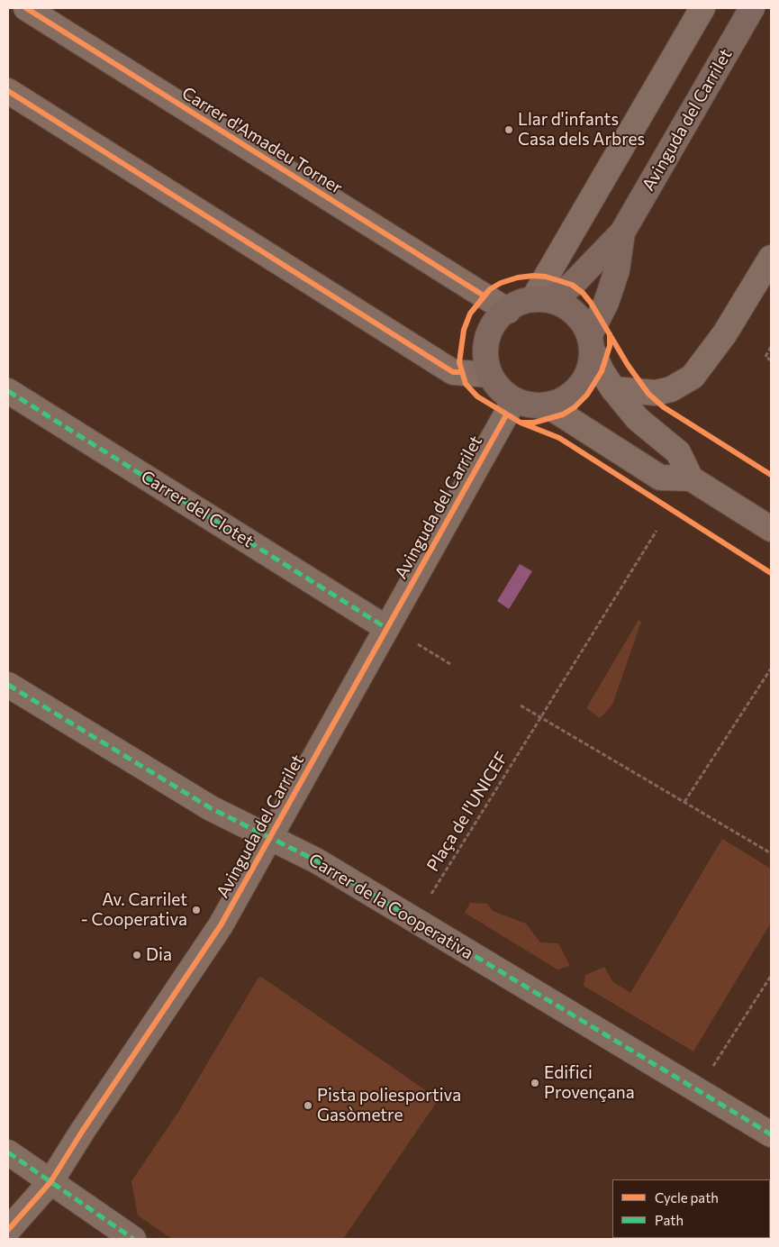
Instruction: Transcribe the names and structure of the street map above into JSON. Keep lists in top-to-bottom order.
{
  "streets": {
    "main road": ["Avinguda del Carrilet"],
    "street": ["Carrer d'Amadeu Torner", "Carrer del Clotet", "Carrer de la Cooperativa"],
    "path": ["Plaça de l'UNICEF"]
  },
  "crossings": [
    ["Avinguda del Carrilet", "Carrer d'Amadeu Torner"],
    ["Avinguda del Carrilet", "Carrer del Clotet"],
    ["Avinguda del Carrilet", "Carrer de la Cooperativa"],
    ["Plaça de l'UNICEF", "Carrer de la Cooperativa"]
  ],
  "places": [
    "Llar d'infants Casa dels Arbres",
    "Av. Carrilet - Cooperativa",
    "Dia",
    "Edifici Provençana",
    "Pista poliesportiva Gasòmetre"
  ],
  "legend": ["Cycle path", "Path"]
}
